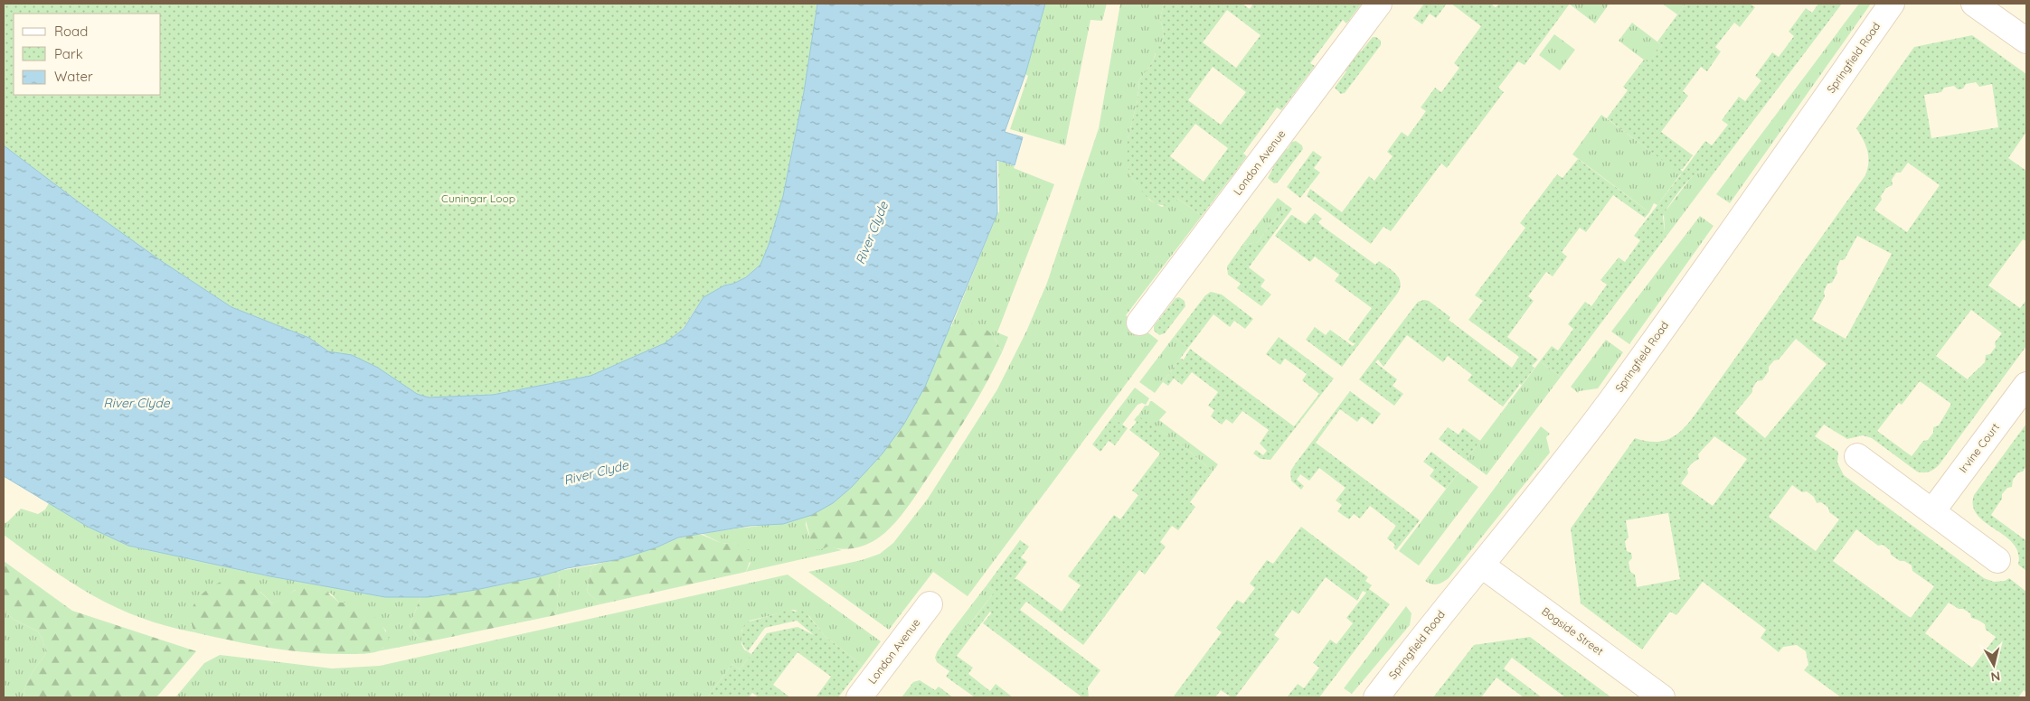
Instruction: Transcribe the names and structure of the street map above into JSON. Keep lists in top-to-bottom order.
{
  "streets": {
    "street": [
      "Springfield Road",
      "London Avenue",
      "Irvine Court",
      "Bogside Street"
    ]
  },
  "crossings": [
    ["Springfield Road", "Bogside Street"]
  ],
  "water": ["River Clyde"],
  "parks": ["Cuningar Loop"],
  "legend": ["Road", "Park", "Water"],
  "north": "bottom"
}
